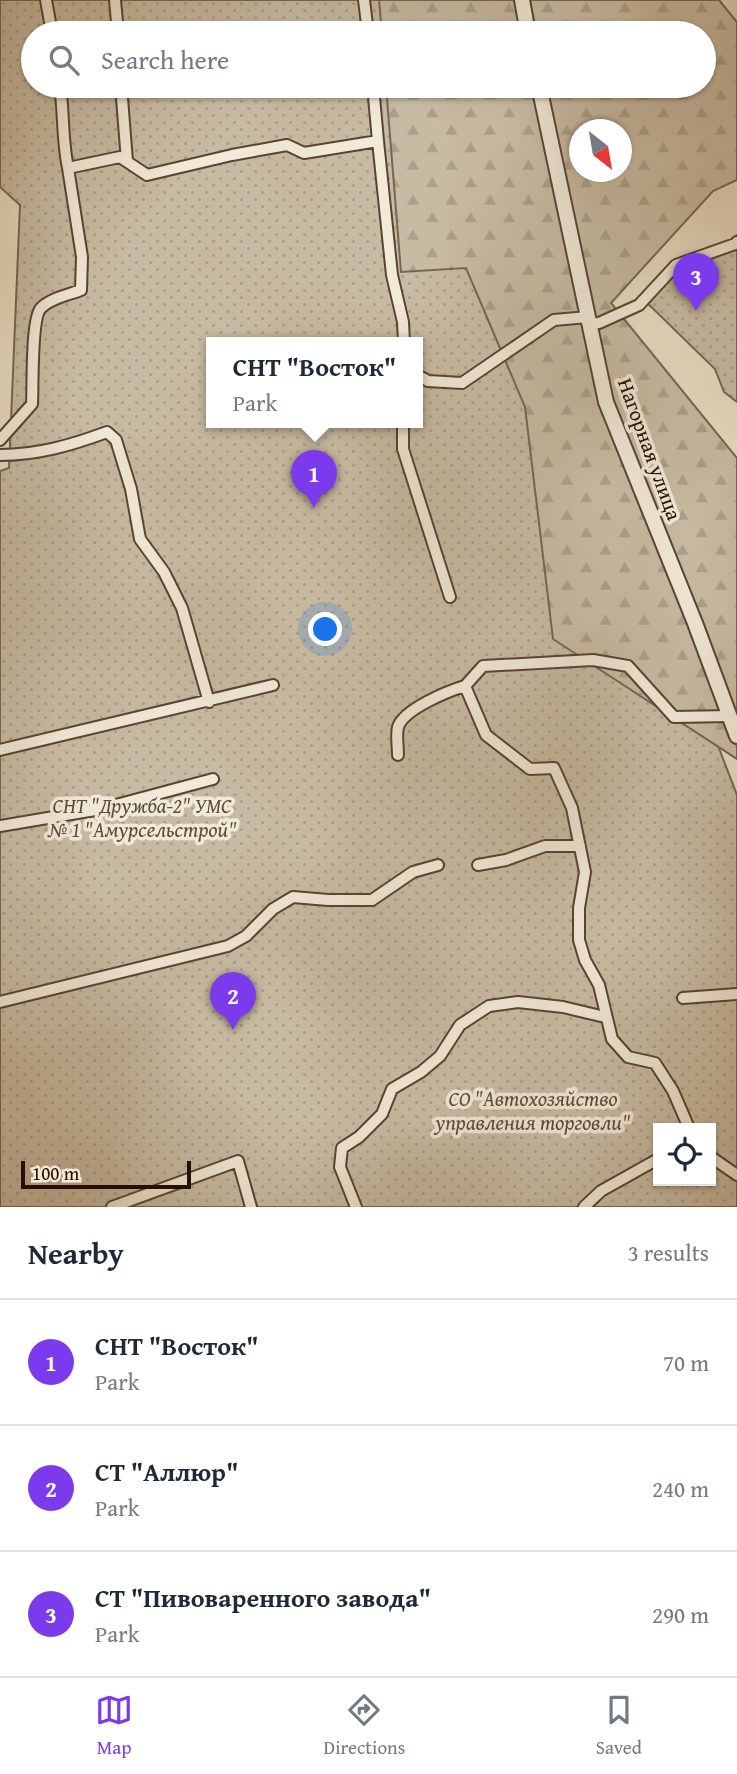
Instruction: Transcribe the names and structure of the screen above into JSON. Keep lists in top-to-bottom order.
{
  "streets": {
    "street": ["Нагорная улица"]
  },
  "parks": ["СНТ \"Дружба-2\" УМС № 1 \"Амурсельстрой\"", "СО \"Автохозяйство управления торговли\""],
  "scale_bar": "100 m",
  "north": "bottom right",
  "page": {
    "search": "Search here",
    "pins": ["3", "1", "2"],
    "popup": ["СНТ \"Восток\"", "Park"],
    "scale": "100 m",
    "heading": ["Nearby", "3 results"],
    "list": [
      {
        "mark": "1",
        "name": "СНТ \"Восток\"",
        "note": "Park",
        "value": "70 m"
      },
      {
        "mark": "2",
        "name": "СТ \"Аллюр\"",
        "note": "Park",
        "value": "240 m"
      },
      {
        "mark": "3",
        "name": "СТ \"Пивоваренного завода\"",
        "note": "Park",
        "value": "290 m"
      }
    ],
    "nav": ["Map", "Directions", "Saved"]
  }
}
